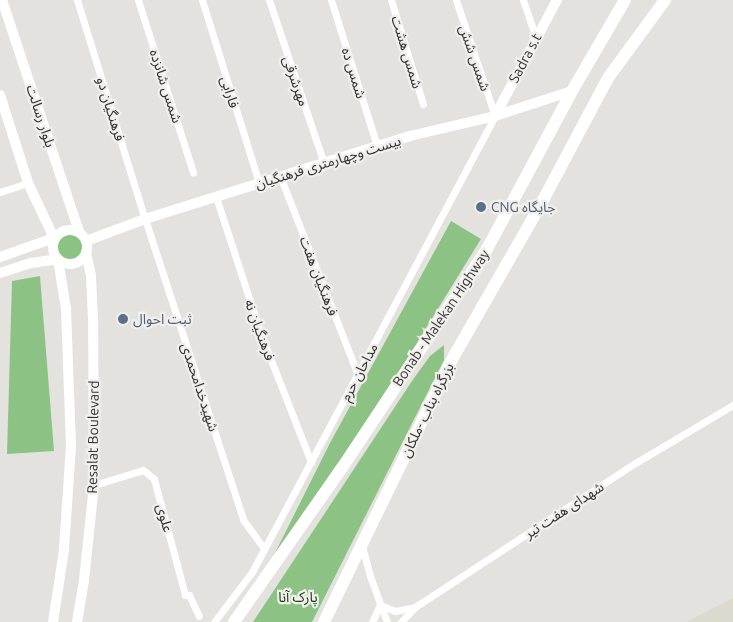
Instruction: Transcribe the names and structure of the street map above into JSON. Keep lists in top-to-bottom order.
{
  "streets": {
    "highway": ["Bonab - Malekan Highway", "بزرگراه بناب -ملکان"],
    "street": [
      "شمس هشت",
      "شمس شش",
      "Sadra s.t",
      "شمس ده",
      "مهرشرقی",
      "شمس شانزده",
      "فارابی",
      "فرهنگیان دو",
      "بلوار رسالت",
      "بیست وچهارمتری فرهنگیان",
      "فرهنگیان هفت",
      "فرهنگیان نه",
      "مداحان حرم",
      "شهیدخدامحمدی",
      "Resalat Boulevard",
      "شهدای هفت تیر",
      "علوی"
    ]
  },
  "crossings": [
    ["شمس شش", "Sadra s.t"],
    ["شمس شش", "بیست وچهارمتری فرهنگیان"],
    ["شمس شش", "مداحان حرم"],
    ["Sadra s.t", "بیست وچهارمتری فرهنگیان"],
    ["Sadra s.t", "مداحان حرم"],
    ["شمس ده", "بیست وچهارمتری فرهنگیان"],
    ["مهرشرقی", "بیست وچهارمتری فرهنگیان"],
    ["فارابی", "بیست وچهارمتری فرهنگیان"],
    ["فرهنگیان دو", "بیست وچهارمتری فرهنگیان"],
    ["فرهنگیان دو", "شهیدخدامحمدی"],
    ["بلوار رسالت", "بیست وچهارمتری فرهنگیان"],
    ["بلوار رسالت", "Resalat Boulevard"],
    ["بیست وچهارمتری فرهنگیان", "فرهنگیان هفت"],
    ["بیست وچهارمتری فرهنگیان", "Bonab - Malekan Highway"],
    ["بیست وچهارمتری فرهنگیان", "فرهنگیان نه"],
    ["بیست وچهارمتری فرهنگیان", "مداحان حرم"],
    ["بیست وچهارمتری فرهنگیان", "شهیدخدامحمدی"],
    ["بیست وچهارمتری فرهنگیان", "Resalat Boulevard"],
    ["فرهنگیان هفت", "مداحان حرم"],
    ["فرهنگیان نه", "مداحان حرم"],
    ["مداحان حرم", "شهیدخدامحمدی"],
    ["Resalat Boulevard", "علوی"]
  ],
  "parks": ["پارک آنا"],
  "places": ["CNG جایگاه", "ثبت احوال"]
}
